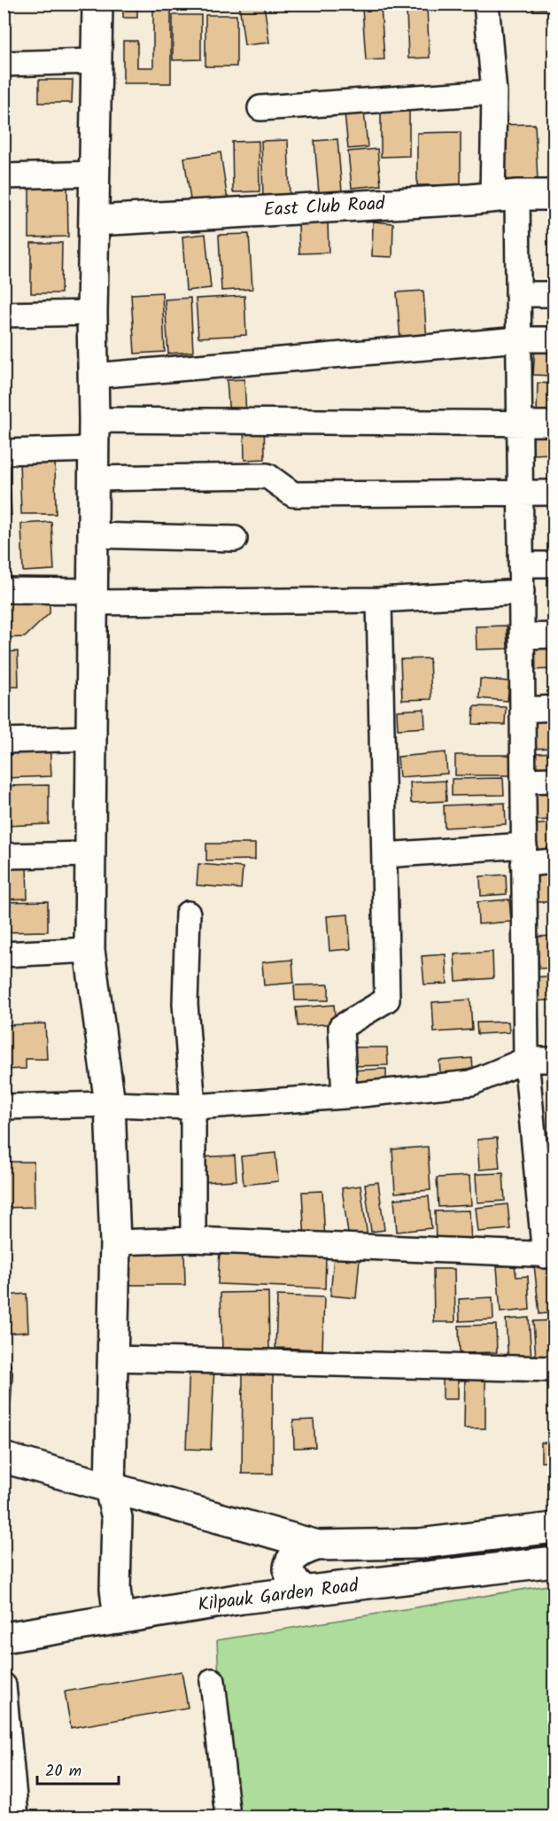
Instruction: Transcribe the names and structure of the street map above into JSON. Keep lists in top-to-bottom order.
{
  "streets": {
    "street": ["East Club Road", "Kilpauk Garden Road"]
  },
  "scale_bar": "20 m"
}
